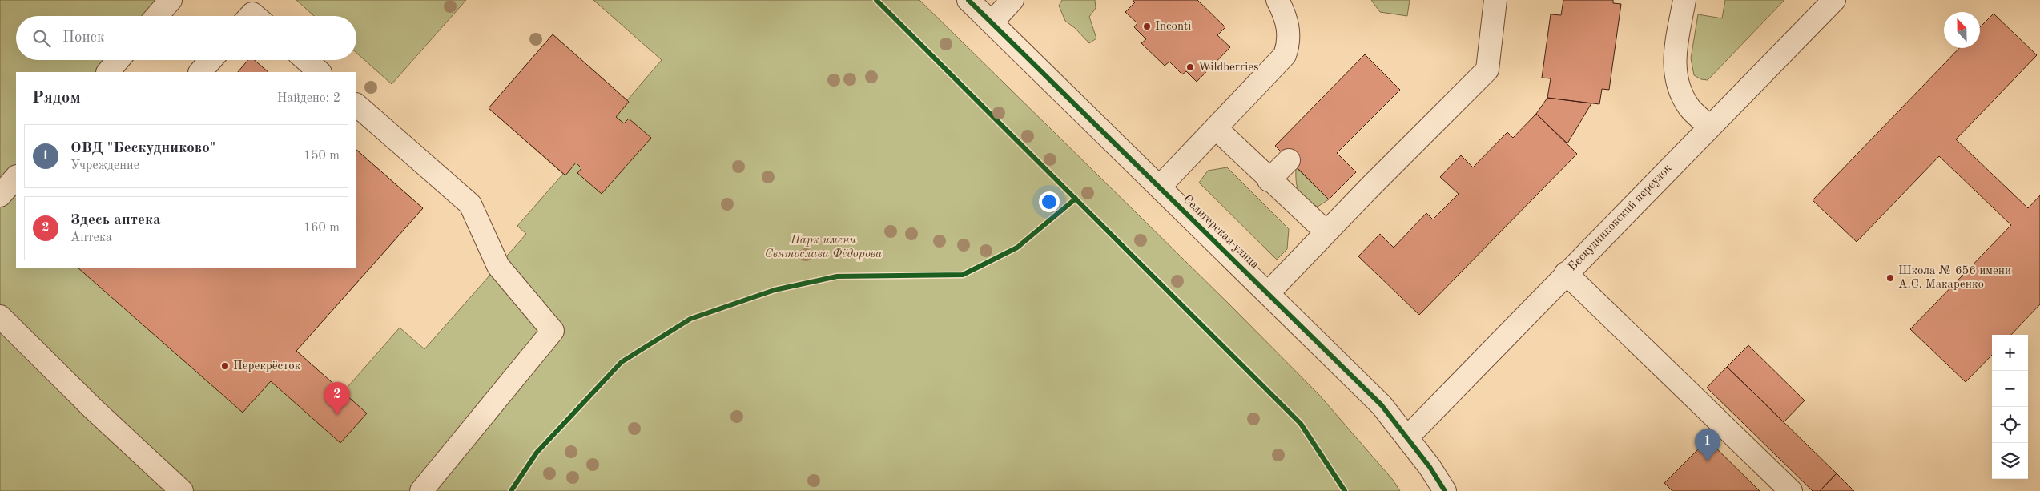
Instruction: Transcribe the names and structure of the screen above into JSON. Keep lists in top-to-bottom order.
{
  "streets": {
    "street": ["Бескудниковский переулок", "Селигерская улица"]
  },
  "crossings": [
    ["Бескудниковский переулок", "Селигерская улица"]
  ],
  "parks": ["Парк имени Святослава Фёдорова"],
  "places": [
    "Inconti",
    "Wildberries",
    "Школа № 656 имени А.С. Макаренко",
    "Перекрёсток"
  ],
  "north": "top",
  "page": {
    "search": "Поиск",
    "heading": ["Рядом", "Найдено: 2"],
    "list": [
      {
        "mark": "1",
        "name": "ОВД \"Бескудниково\"",
        "note": "Учреждение",
        "value": "150 m"
      },
      {
        "mark": "2",
        "name": "Здесь аптека",
        "note": "Аптека",
        "value": "160 m"
      }
    ],
    "map_buttons": ["+", "−"],
    "pins": ["2", "1"]
  }
}
